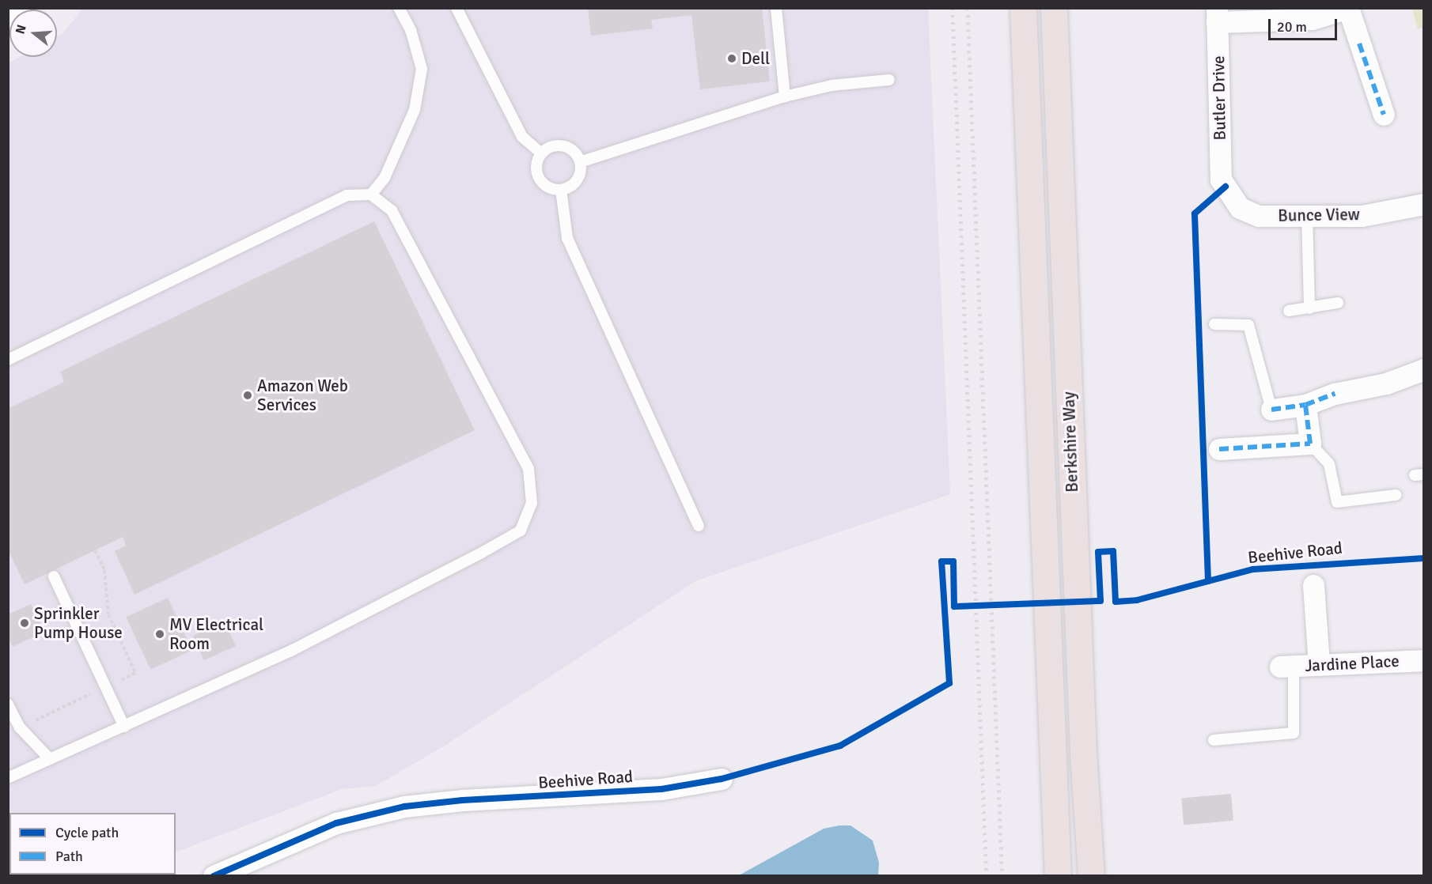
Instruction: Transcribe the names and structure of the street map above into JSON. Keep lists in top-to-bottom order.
{
  "streets": {
    "highway": ["Berkshire Way"],
    "street": [
      "Butler Drive",
      "Bunce View",
      "Beehive Road",
      "Jardine Place"
    ]
  },
  "crossings": [
    ["Butler Drive", "Bunce View"]
  ],
  "places": [
    "Dell",
    "Amazon Web Services",
    "Sprinkler Pump House",
    "MV Electrical Room"
  ],
  "legend": ["Cycle path", "Path"],
  "scale_bar": "20 m",
  "north": "left"
}
